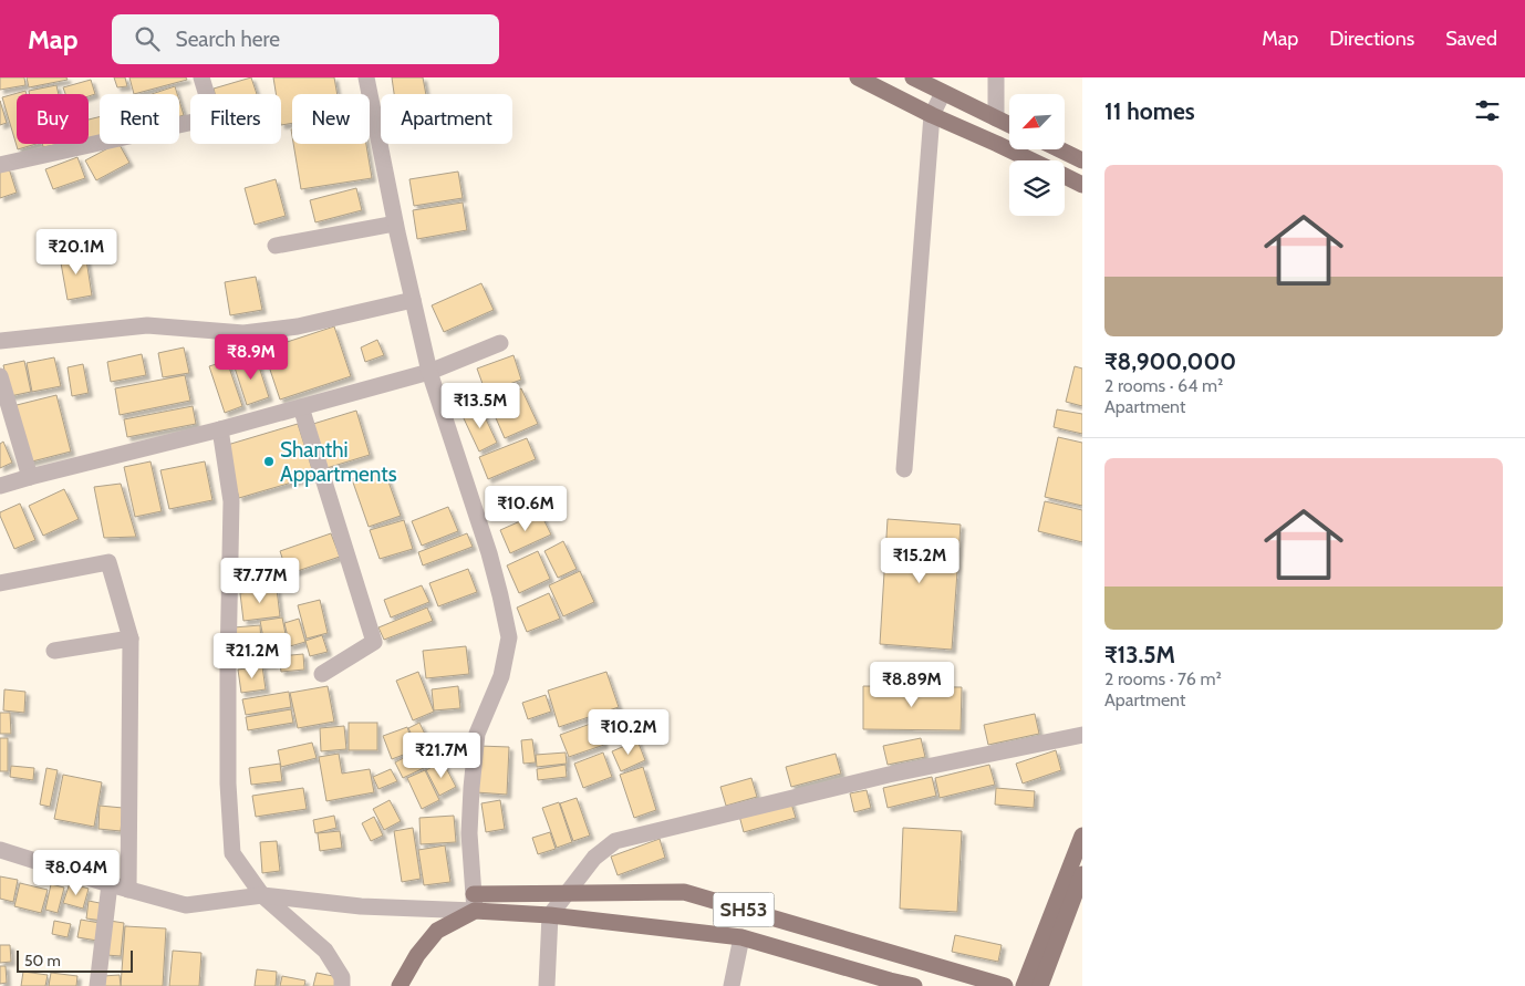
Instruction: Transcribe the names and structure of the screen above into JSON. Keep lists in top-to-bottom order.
{
  "streets": {
    "main road": ["SH53"]
  },
  "places": ["Shanthi Appartments"],
  "scale_bar": "50 m",
  "north": "bottom left",
  "page": {
    "header": "Map",
    "search": "Search here",
    "nav": ["Map", "Directions", "Saved"],
    "heading": "11 homes",
    "chip": [
      "Buy",
      "Rent",
      "Filters",
      "New",
      "Apartment"
    ],
    "list": [
      {
        "name": "₹8,900,000",
        "note": "2 rooms · 64 m² · Apartment"
      },
      {
        "name": "₹13.5M",
        "note": "2 rooms · 76 m² · Apartment"
      }
    ],
    "price": [
      "₹20.1M",
      "₹8.9M",
      "₹13.5M",
      "₹10.6M",
      "₹15.2M",
      "₹7.77M",
      "₹21.2M",
      "₹8.89M",
      "₹10.2M",
      "₹21.7M",
      "₹8.04M"
    ],
    "scale": "50 m"
  }
}
